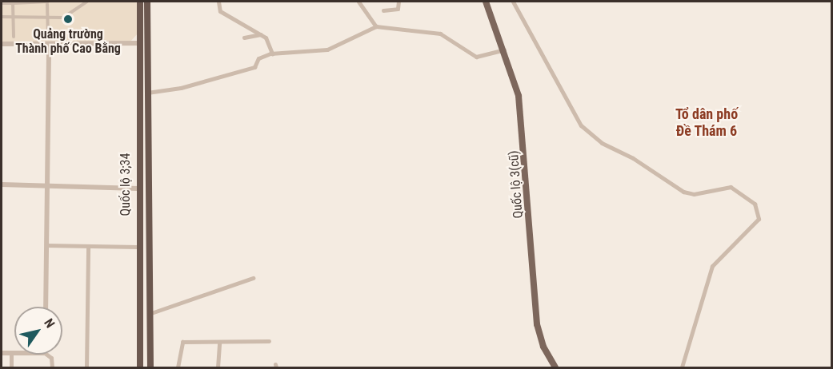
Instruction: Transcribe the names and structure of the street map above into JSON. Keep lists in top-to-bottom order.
{
  "streets": {
    "highway": ["Quốc lộ 3;34"],
    "main road": ["Quốc lộ 3(cũ)"]
  },
  "districts": ["Tổ dân phố Đề Thám 6"],
  "places": ["Quảng trường Thành phố Cao Bằng"],
  "north": "top right"
}
